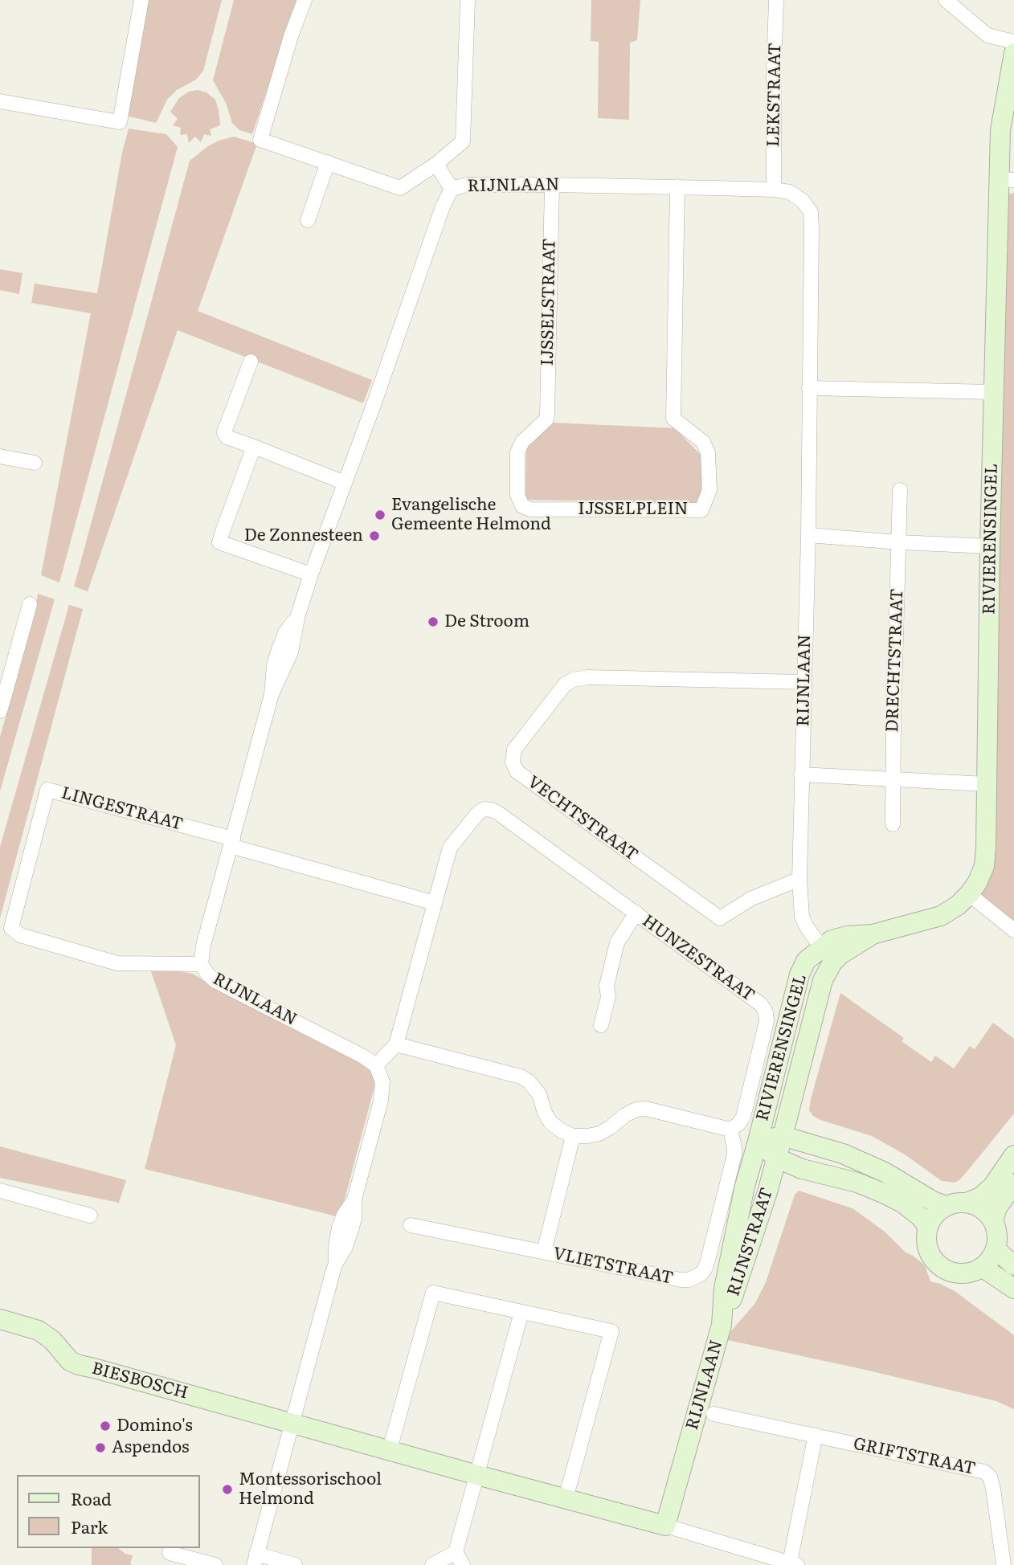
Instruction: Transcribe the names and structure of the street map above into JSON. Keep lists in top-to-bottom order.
{
  "streets": {
    "street": [
      "LEKSTRAAT",
      "RIJNLAAN",
      "IJSSELSTRAAT",
      "IJSSELPLEIN",
      "RIVIERENSINGEL",
      "DRECHTSTRAAT",
      "LINGESTRAAT",
      "VECHTSTRAAT",
      "HUNZESTRAAT",
      "RIJNSTRAAT",
      "VLIETSTRAAT",
      "BIESBOSCH",
      "GRIFTSTRAAT"
    ]
  },
  "crossings": [
    ["LEKSTRAAT", "RIJNLAAN"],
    ["RIJNLAAN", "IJSSELSTRAAT"],
    ["RIJNLAAN", "IJSSELPLEIN"],
    ["RIJNLAAN", "RIVIERENSINGEL"],
    ["RIJNLAAN", "LINGESTRAAT"],
    ["RIJNLAAN", "VECHTSTRAAT"],
    ["RIJNLAAN", "HUNZESTRAAT"],
    ["RIJNLAAN", "RIJNSTRAAT"],
    ["IJSSELSTRAAT", "IJSSELPLEIN"],
    ["RIVIERENSINGEL", "RIJNSTRAAT"],
    ["HUNZESTRAAT", "VLIETSTRAAT"]
  ],
  "places": [
    "Evangelische Gemeente Helmond",
    "De Zonnesteen",
    "De Stroom",
    "Domino's",
    "Aspendos",
    "Montessorischool Helmond"
  ],
  "legend": ["Road", "Park"]
}
